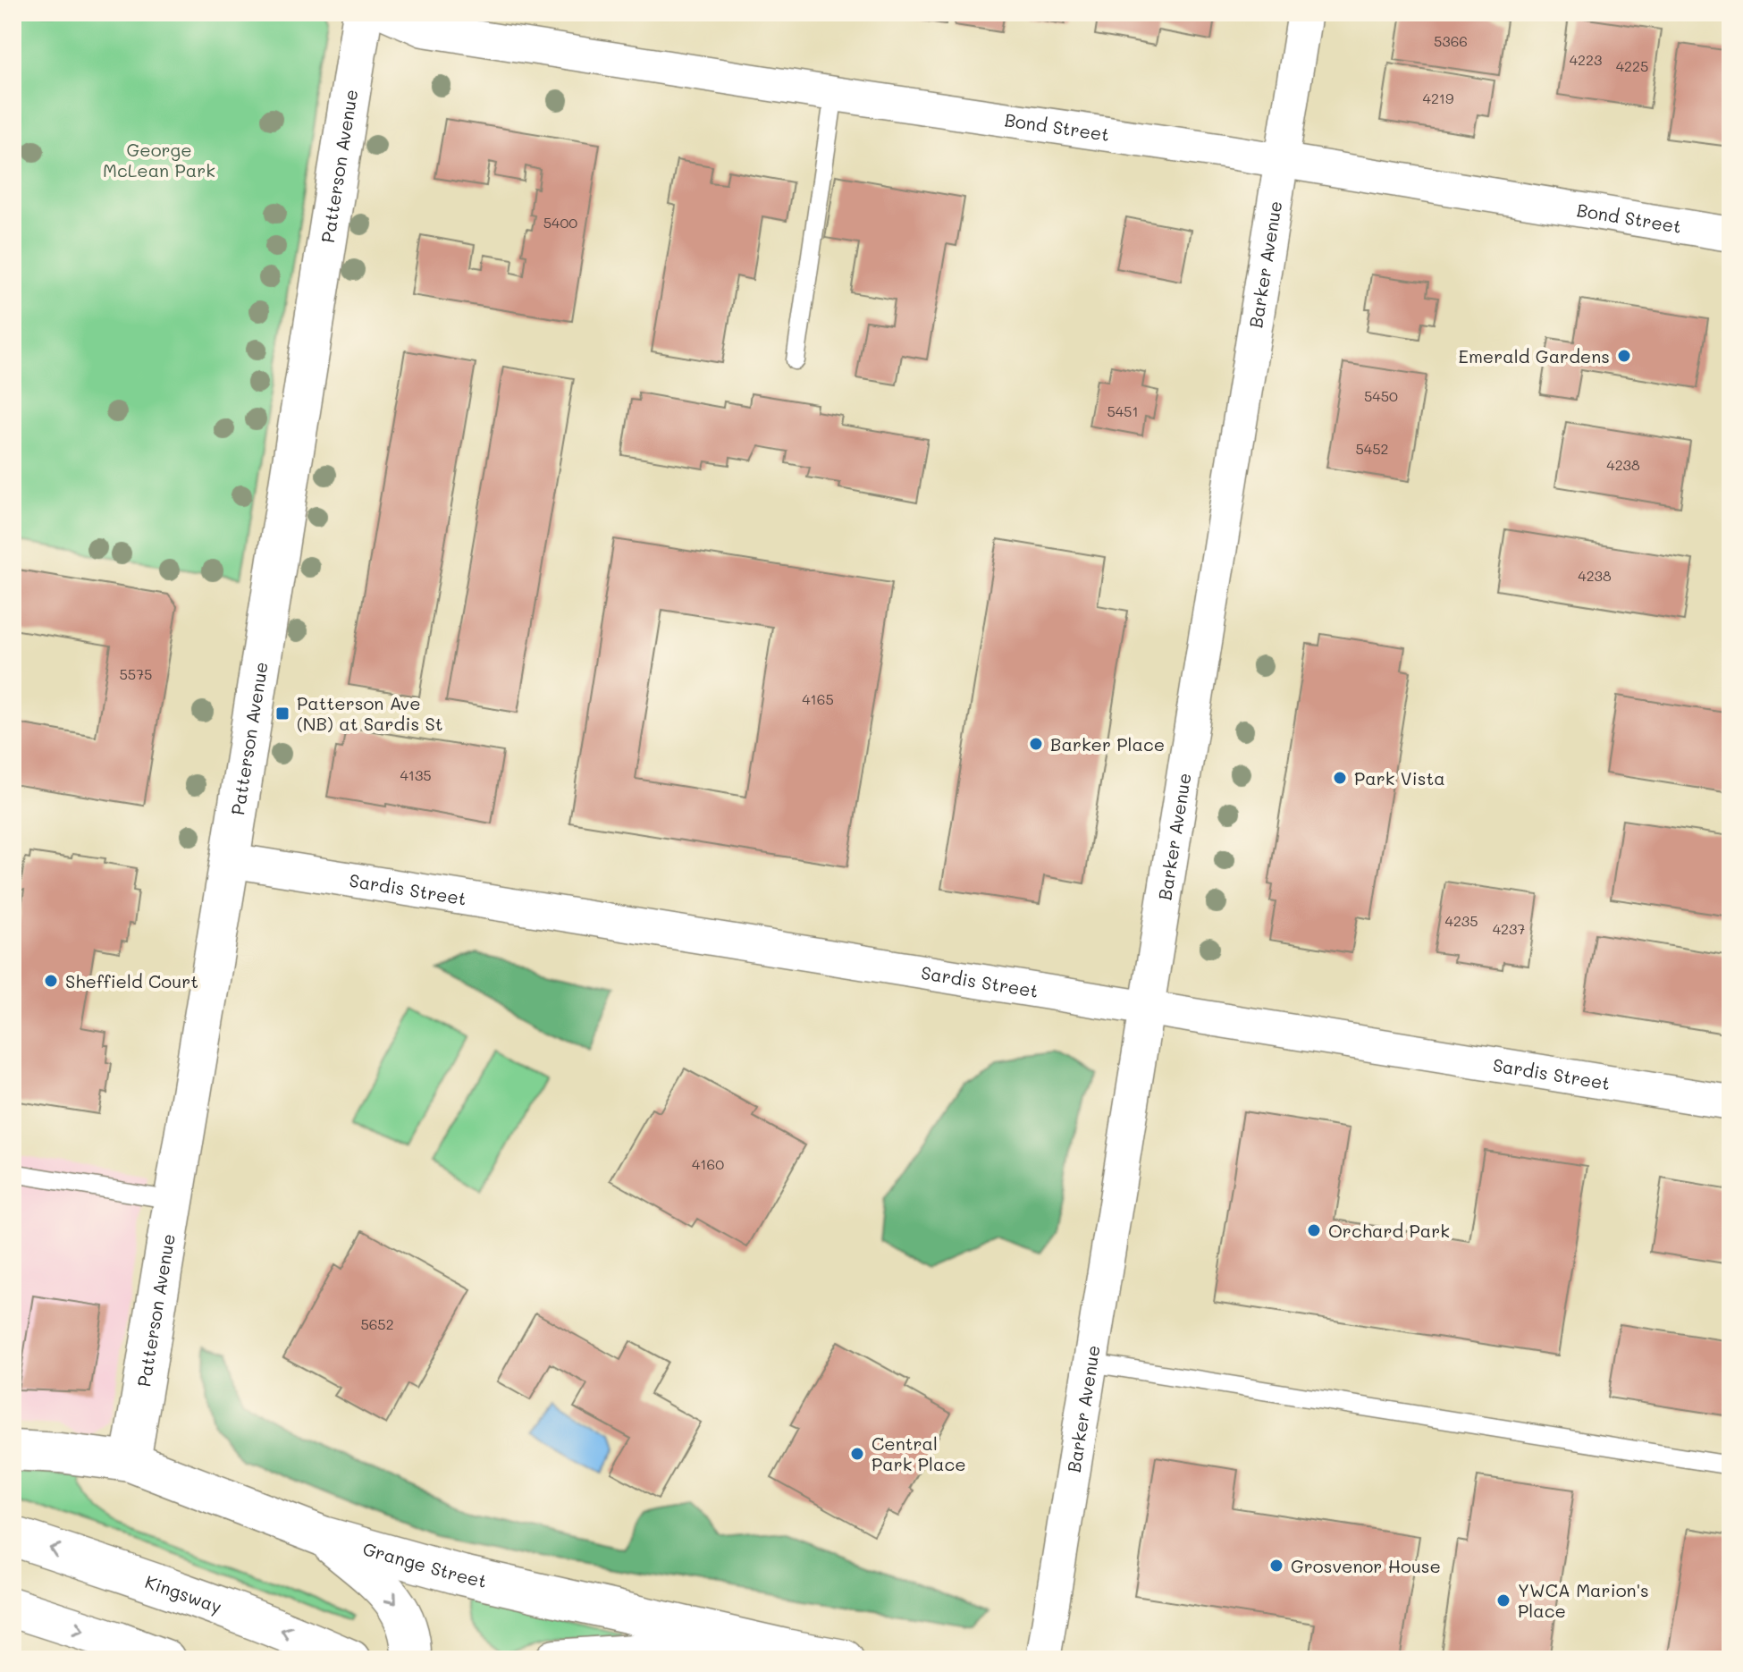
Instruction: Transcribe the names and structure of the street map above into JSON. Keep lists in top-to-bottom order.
{
  "streets": {
    "street": [
      "Bond Street",
      "Patterson Avenue",
      "Barker Avenue",
      "Sardis Street",
      "Grange Street",
      "Kingsway"
    ]
  },
  "crossings": [
    ["Bond Street", "Barker Avenue"],
    ["Patterson Avenue", "Sardis Street"],
    ["Patterson Avenue", "Grange Street"],
    ["Barker Avenue", "Sardis Street"]
  ],
  "parks": ["George McLean Park"],
  "places": {
    "other": [
      "Emerald Gardens",
      "Barker Place",
      "Park Vista",
      "Sheffield Court",
      "Orchard Park",
      "Central Park Place",
      "Grosvenor House",
      "YWCA Marion's Place"
    ],
    "transit": ["Patterson Ave (NB) at Sardis St"]
  },
  "house_numbers": [
    "5366",
    "4223",
    "4225",
    "4219",
    "5400",
    "5450",
    "5451",
    "5452",
    "4238",
    "4238",
    "5575",
    "4165",
    "4135",
    "4235",
    "4237",
    "4160",
    "5652"
  ]
}
